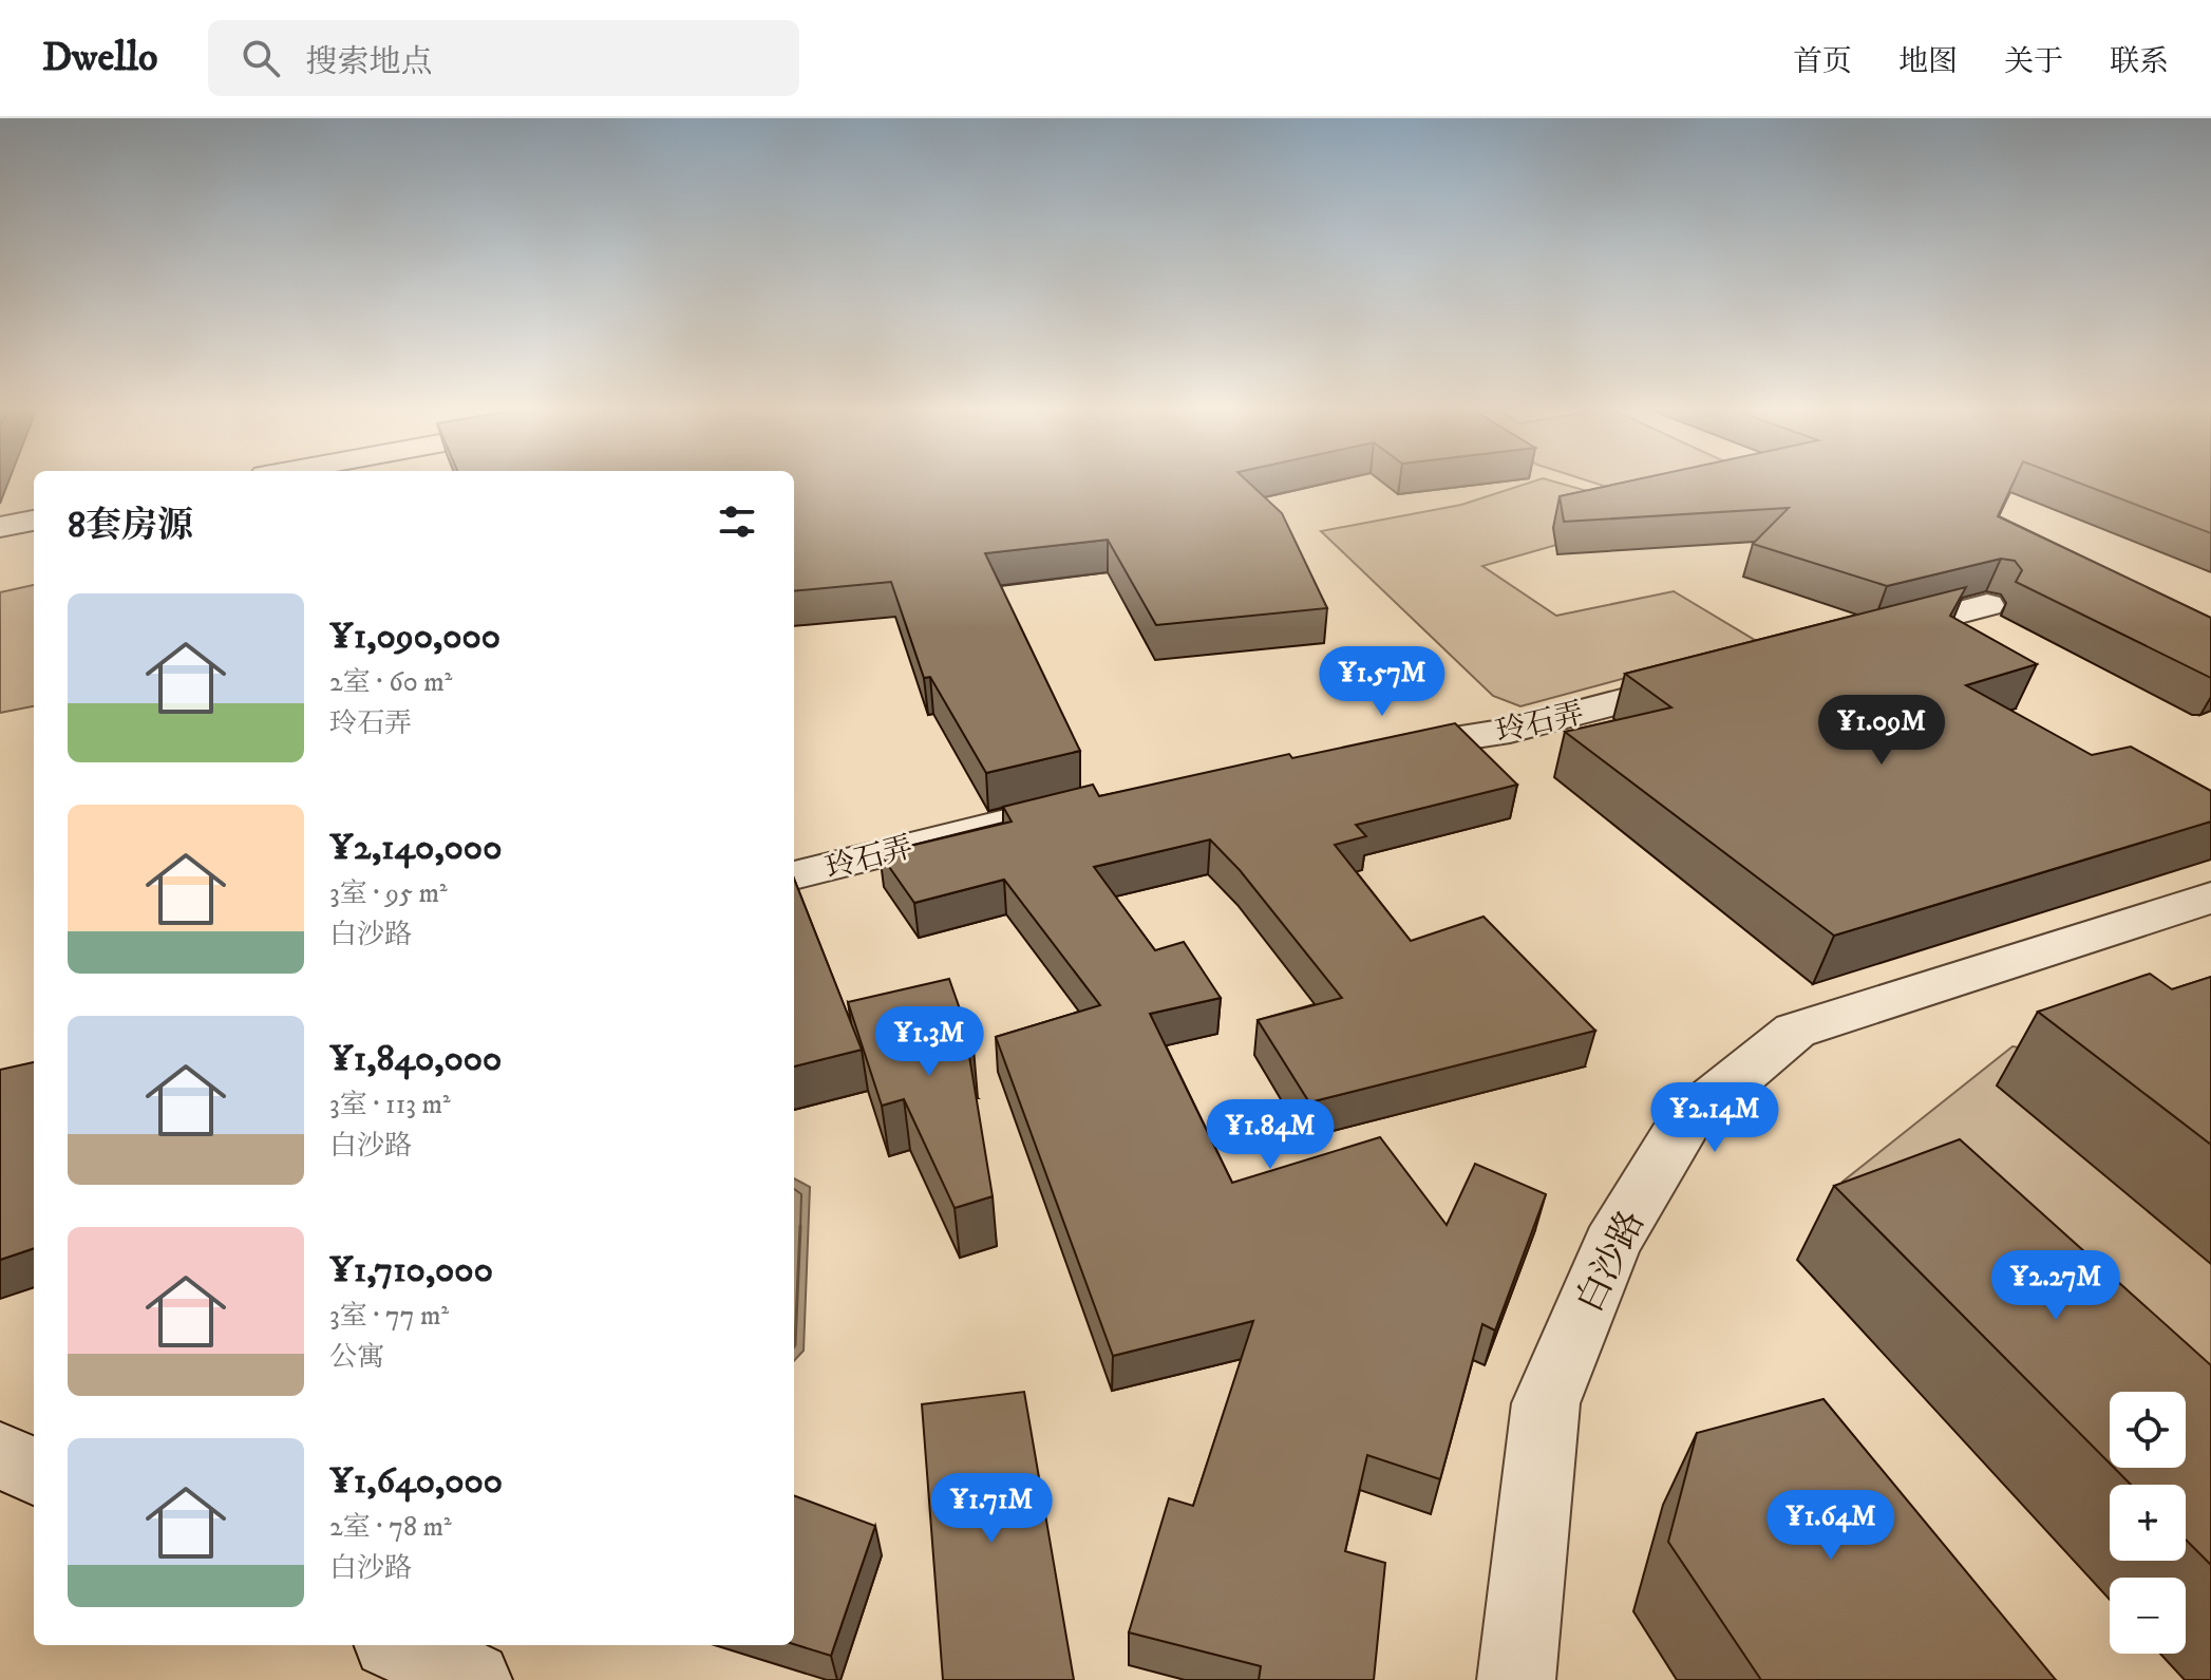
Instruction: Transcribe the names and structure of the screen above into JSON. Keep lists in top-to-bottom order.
{
  "streets": {
    "street": ["玲石弄", "白沙路"]
  },
  "page": {
    "header": "Dwello",
    "search": "搜索地点",
    "nav": [
      "首页",
      "地图",
      "关于",
      "联系"
    ],
    "heading": "8套房源",
    "list": [
      {
        "name": "¥1,090,000",
        "note": "2室 · 60 m² · 玲石弄"
      },
      {
        "name": "¥2,140,000",
        "note": "3室 · 95 m² · 白沙路"
      },
      {
        "name": "¥1,840,000",
        "note": "3室 · 113 m² · 白沙路"
      },
      {
        "name": "¥1,710,000",
        "note": "3室 · 77 m² · 公寓"
      },
      {
        "name": "¥1,640,000",
        "note": "2室 · 78 m² · 白沙路"
      }
    ],
    "price": [
      "¥1.57M",
      "¥1.09M",
      "¥1.3M",
      "¥2.14M",
      "¥1.84M",
      "¥2.27M",
      "¥1.71M",
      "¥1.64M"
    ],
    "map_buttons": ["+", "−"]
  }
}
